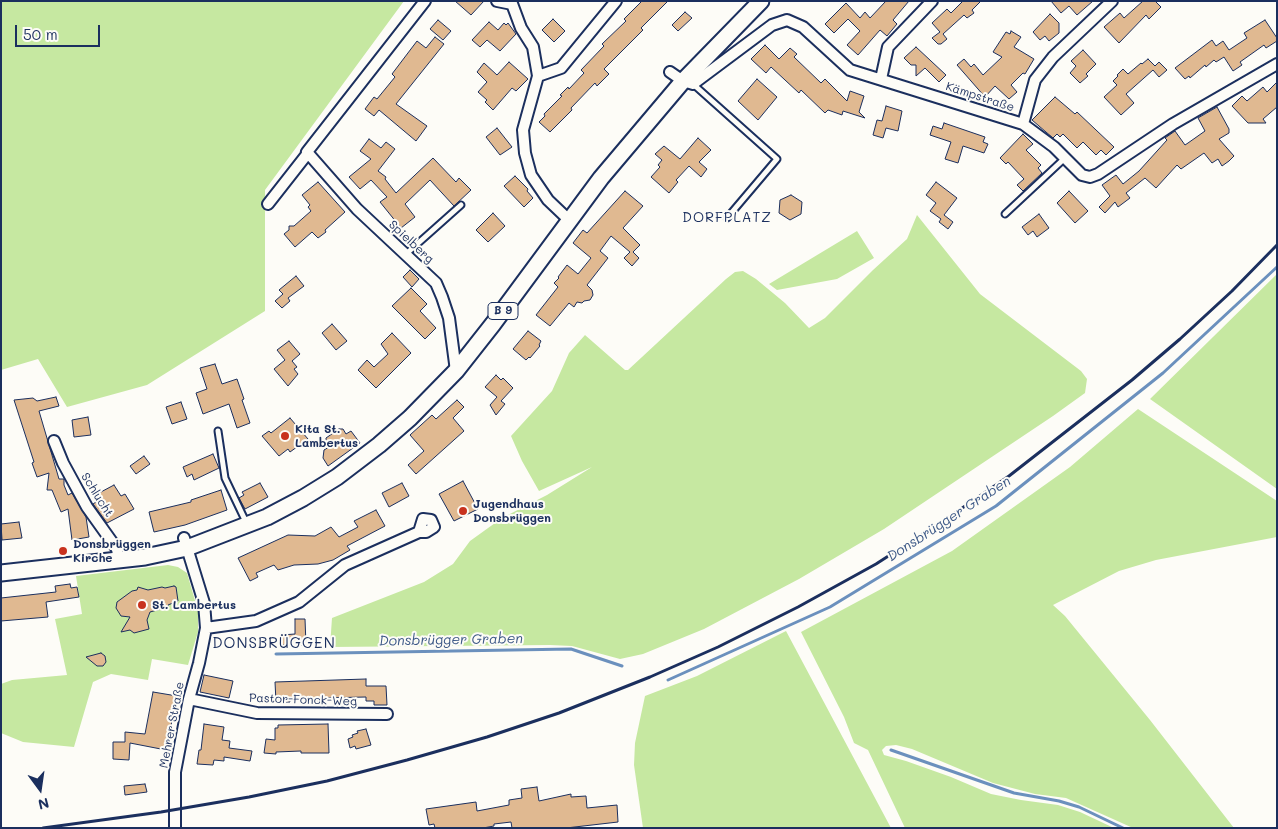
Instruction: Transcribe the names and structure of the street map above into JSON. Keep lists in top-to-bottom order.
{
  "streets": {
    "main road": ["B 9"],
    "street": [
      "Kämpstraße",
      "Spielberg",
      "Schlucht",
      "Pastor-Fonck-Weg",
      "Mehrer Straße"
    ]
  },
  "crossings": [
    ["Kämpstraße", "B 9"],
    ["Spielberg", "B 9"],
    ["B 9", "Schlucht"],
    ["B 9", "Mehrer Straße"],
    ["Pastor-Fonck-Weg", "Mehrer Straße"]
  ],
  "districts": ["DORFPLATZ", "DONSBRÜGGEN"],
  "water": ["Donsbrügger Graben"],
  "places": [
    "Kita St. Lambertus",
    "Jugendhaus Donsbrüggen",
    "Donsbrüggen Kirche",
    "St. Lambertus"
  ],
  "scale_bar": "50 m",
  "north": "bottom"
}
